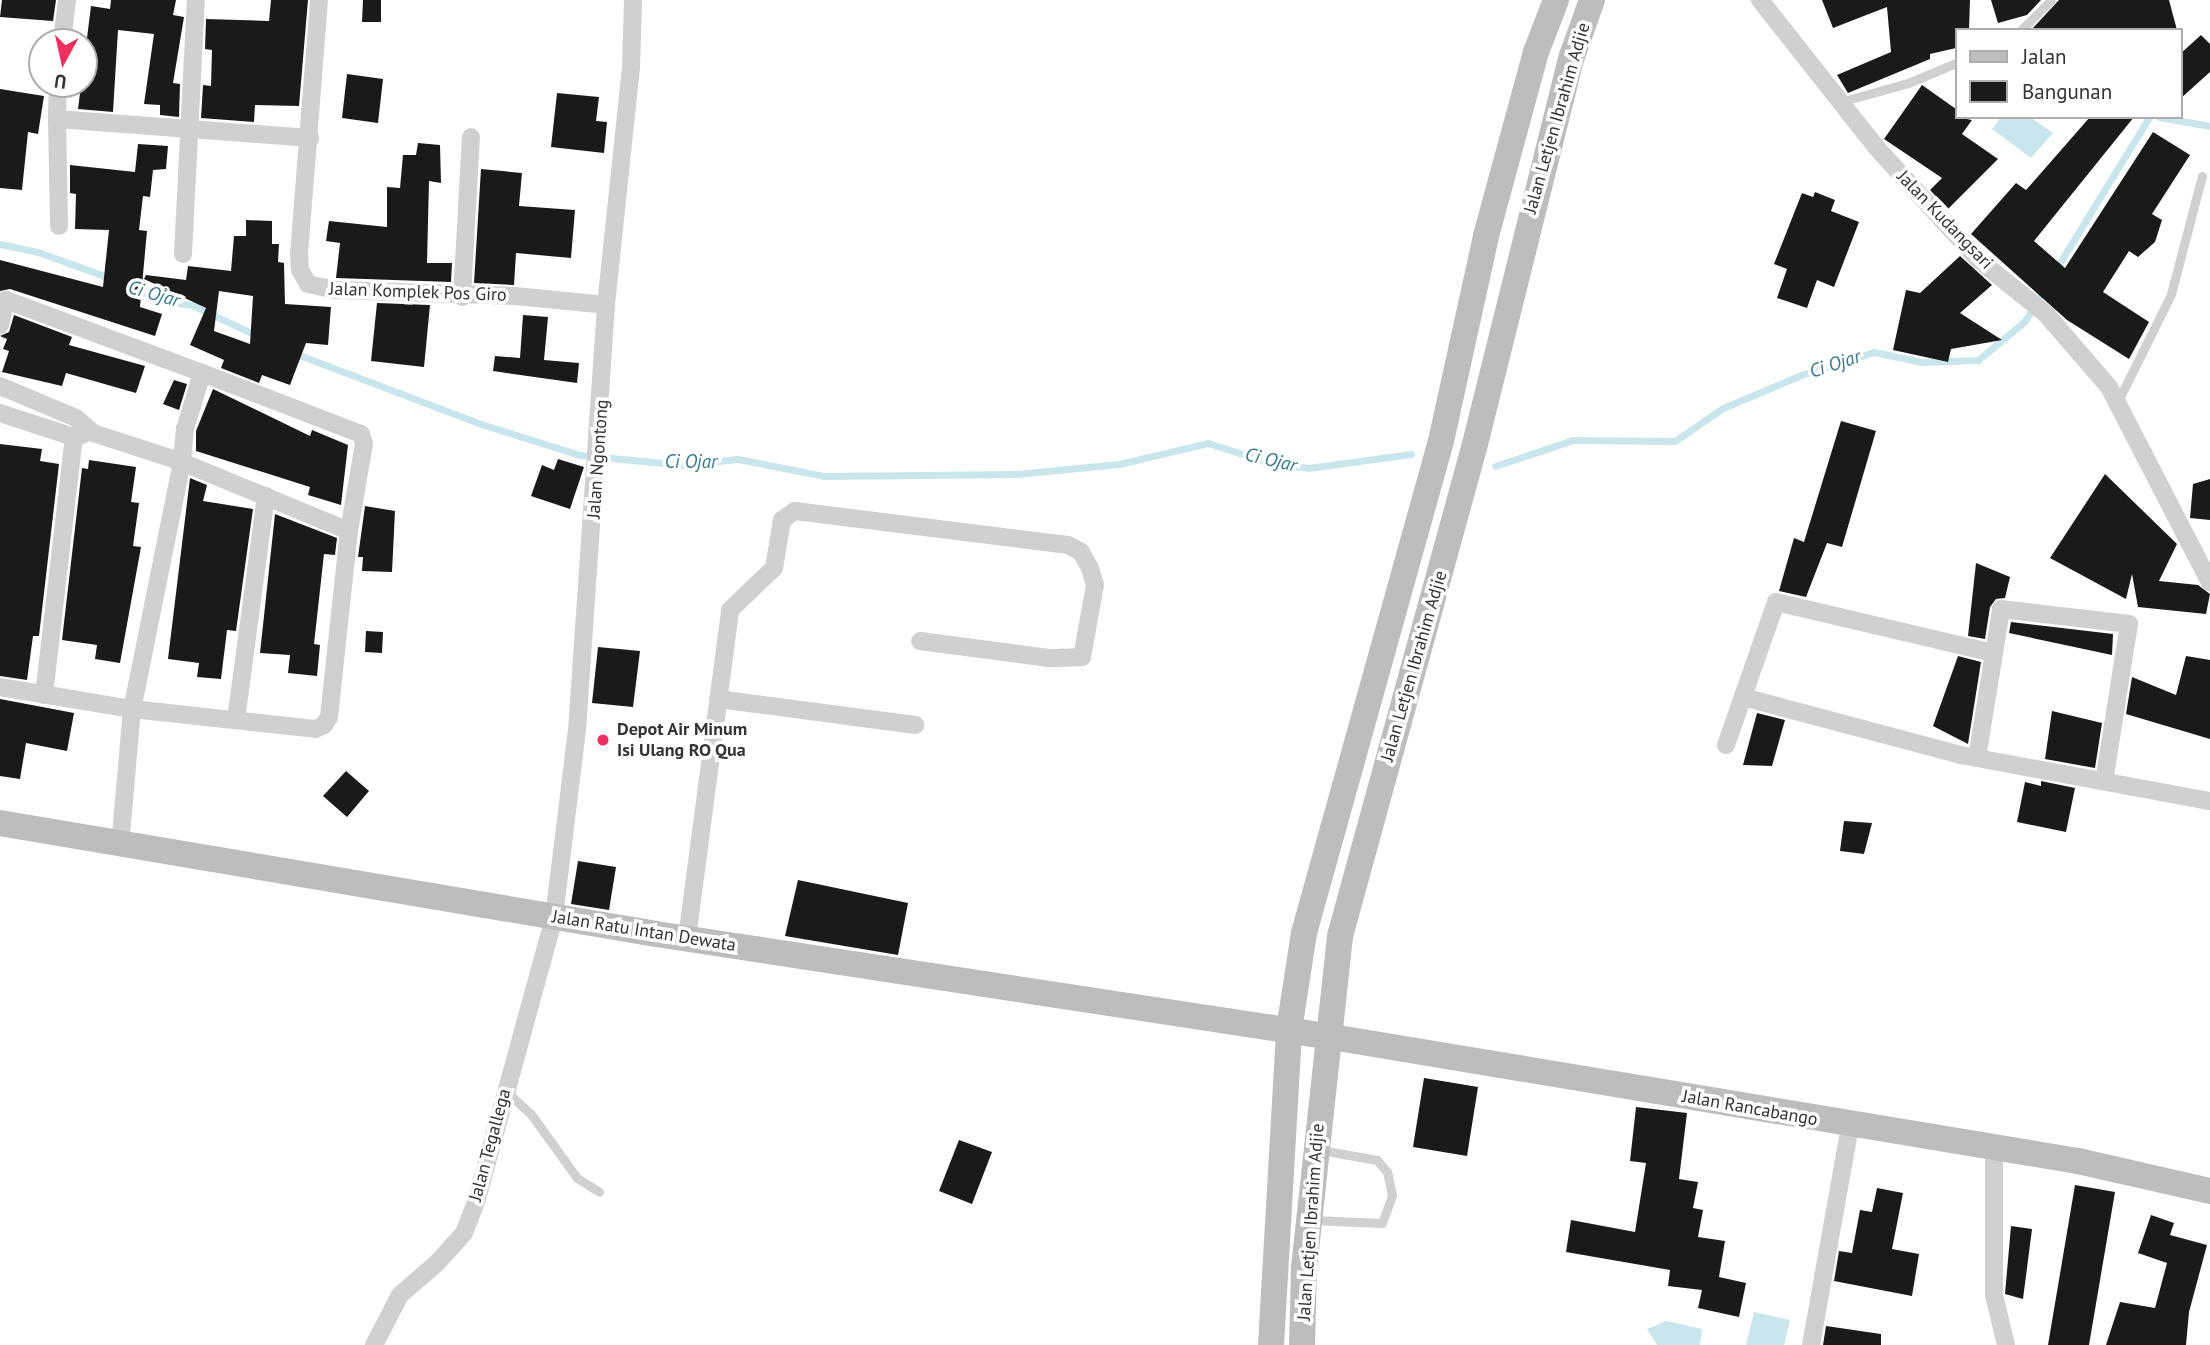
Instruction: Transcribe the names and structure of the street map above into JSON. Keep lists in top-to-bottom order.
{
  "streets": {
    "street": [
      "Jalan Letjen Ibrahim Adjie",
      "Jalan Kudangsari",
      "Jalan Komplek Pos Giro",
      "Jalan Ngontong",
      "Jalan Ratu Intan Dewata",
      "Jalan Rancabango",
      "Jalan Tegallega"
    ]
  },
  "crossings": [
    ["Jalan Letjen Ibrahim Adjie", "Jalan Ratu Intan Dewata"],
    ["Jalan Letjen Ibrahim Adjie", "Jalan Rancabango"],
    ["Jalan Komplek Pos Giro", "Jalan Ngontong"],
    ["Jalan Ngontong", "Jalan Ratu Intan Dewata"],
    ["Jalan Ngontong", "Jalan Tegallega"],
    ["Jalan Ratu Intan Dewata", "Jalan Rancabango"],
    ["Jalan Ratu Intan Dewata", "Jalan Tegallega"]
  ],
  "water": ["Ci Ojar"],
  "places": ["Depot Air Minum Isi Ulang RO Qua"],
  "legend": ["Jalan", "Bangunan"],
  "north": "bottom"
}
